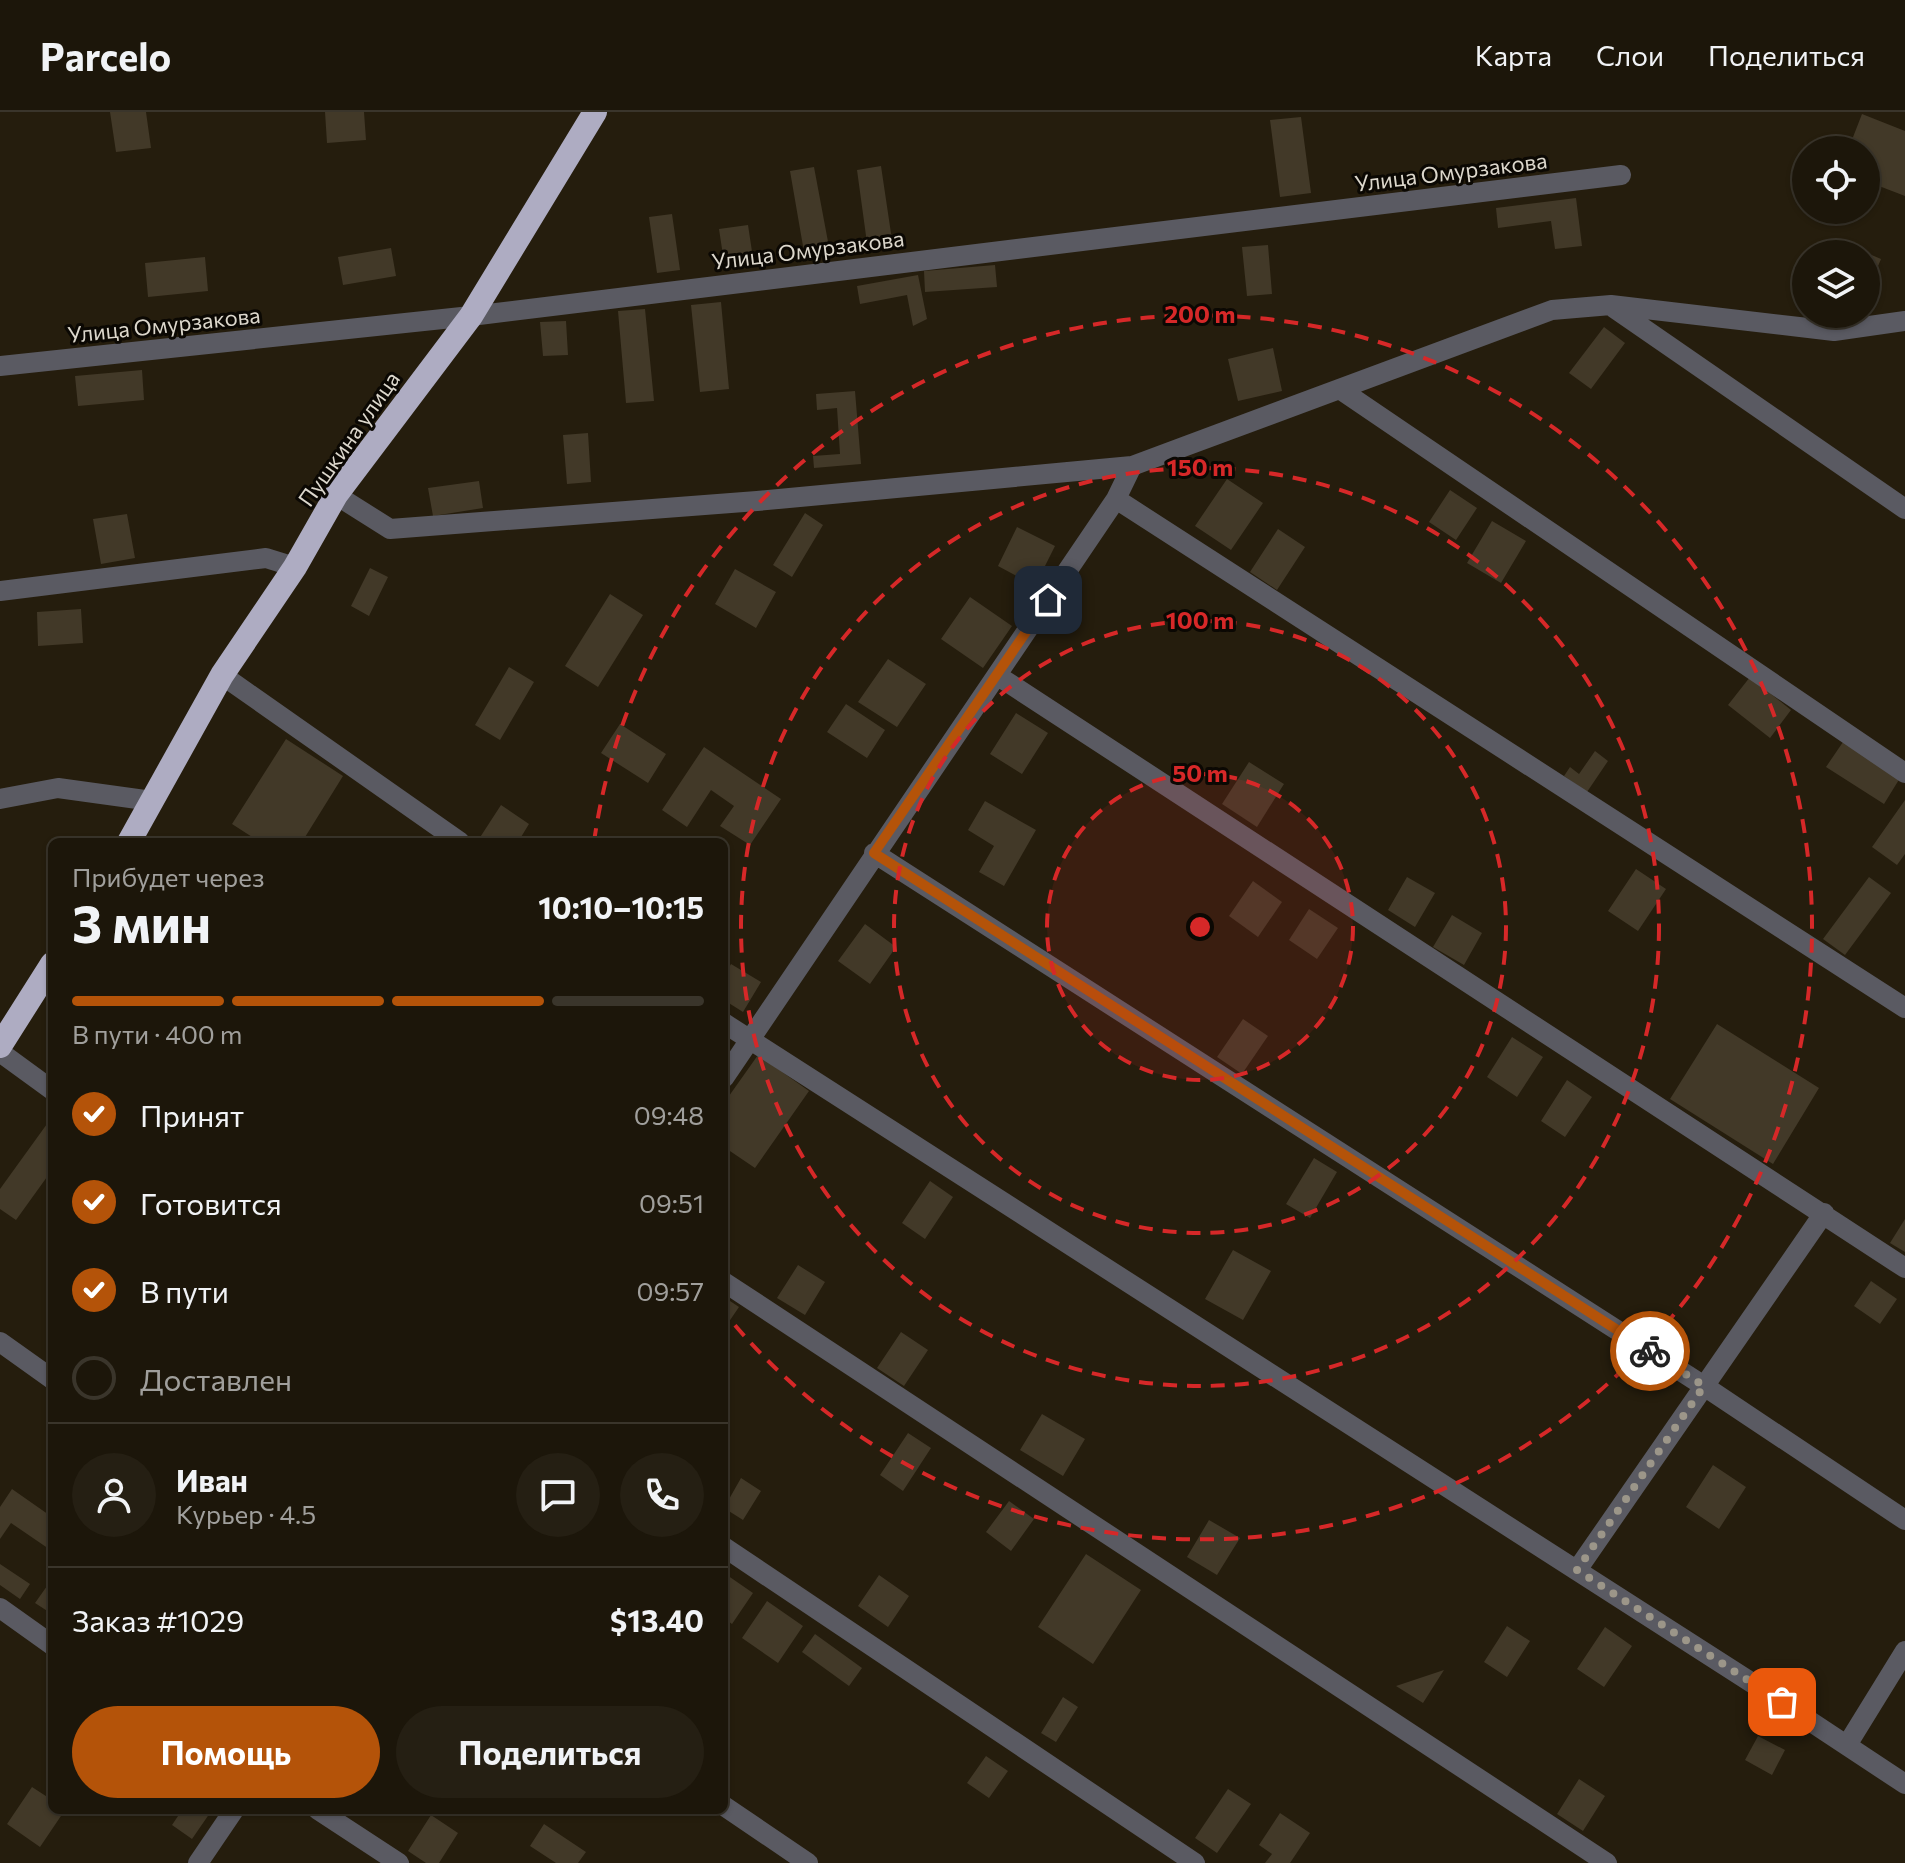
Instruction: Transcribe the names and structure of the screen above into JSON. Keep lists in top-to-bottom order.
{
  "streets": {
    "highway": ["Пушкина улица"],
    "street": ["Улица Омурзакова"]
  },
  "crossings": [
    ["Улица Омурзакова", "Пушкина улица"]
  ],
  "page": {
    "header": "Parcelo",
    "nav": ["Карта", "Слои", "Поделиться"],
    "heading": ["3 мин", "Прибудет через", "10:10–10:15"],
    "panel": [
      "Иван",
      "Курьер · 4.5",
      "Заказ #1029",
      "$13.40"
    ],
    "bar": "В пути · 400 m",
    "list": [
      ["Принят", "09:48"],
      ["Готовится", "09:51"],
      ["В пути", "09:57"],
      "Доставлен"
    ],
    "buttons": ["Помощь", "Поделиться"]
  },
  "rings": [
    "200 m",
    "150 m",
    "100 m",
    "50 m"
  ]
}
